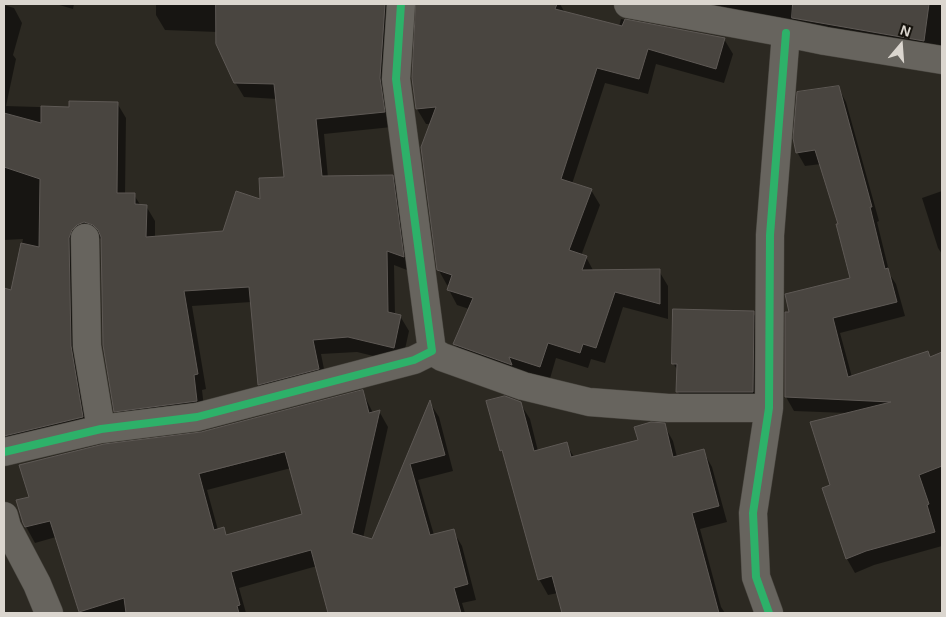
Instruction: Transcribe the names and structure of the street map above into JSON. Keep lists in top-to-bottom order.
{
  "north": "top"
}
